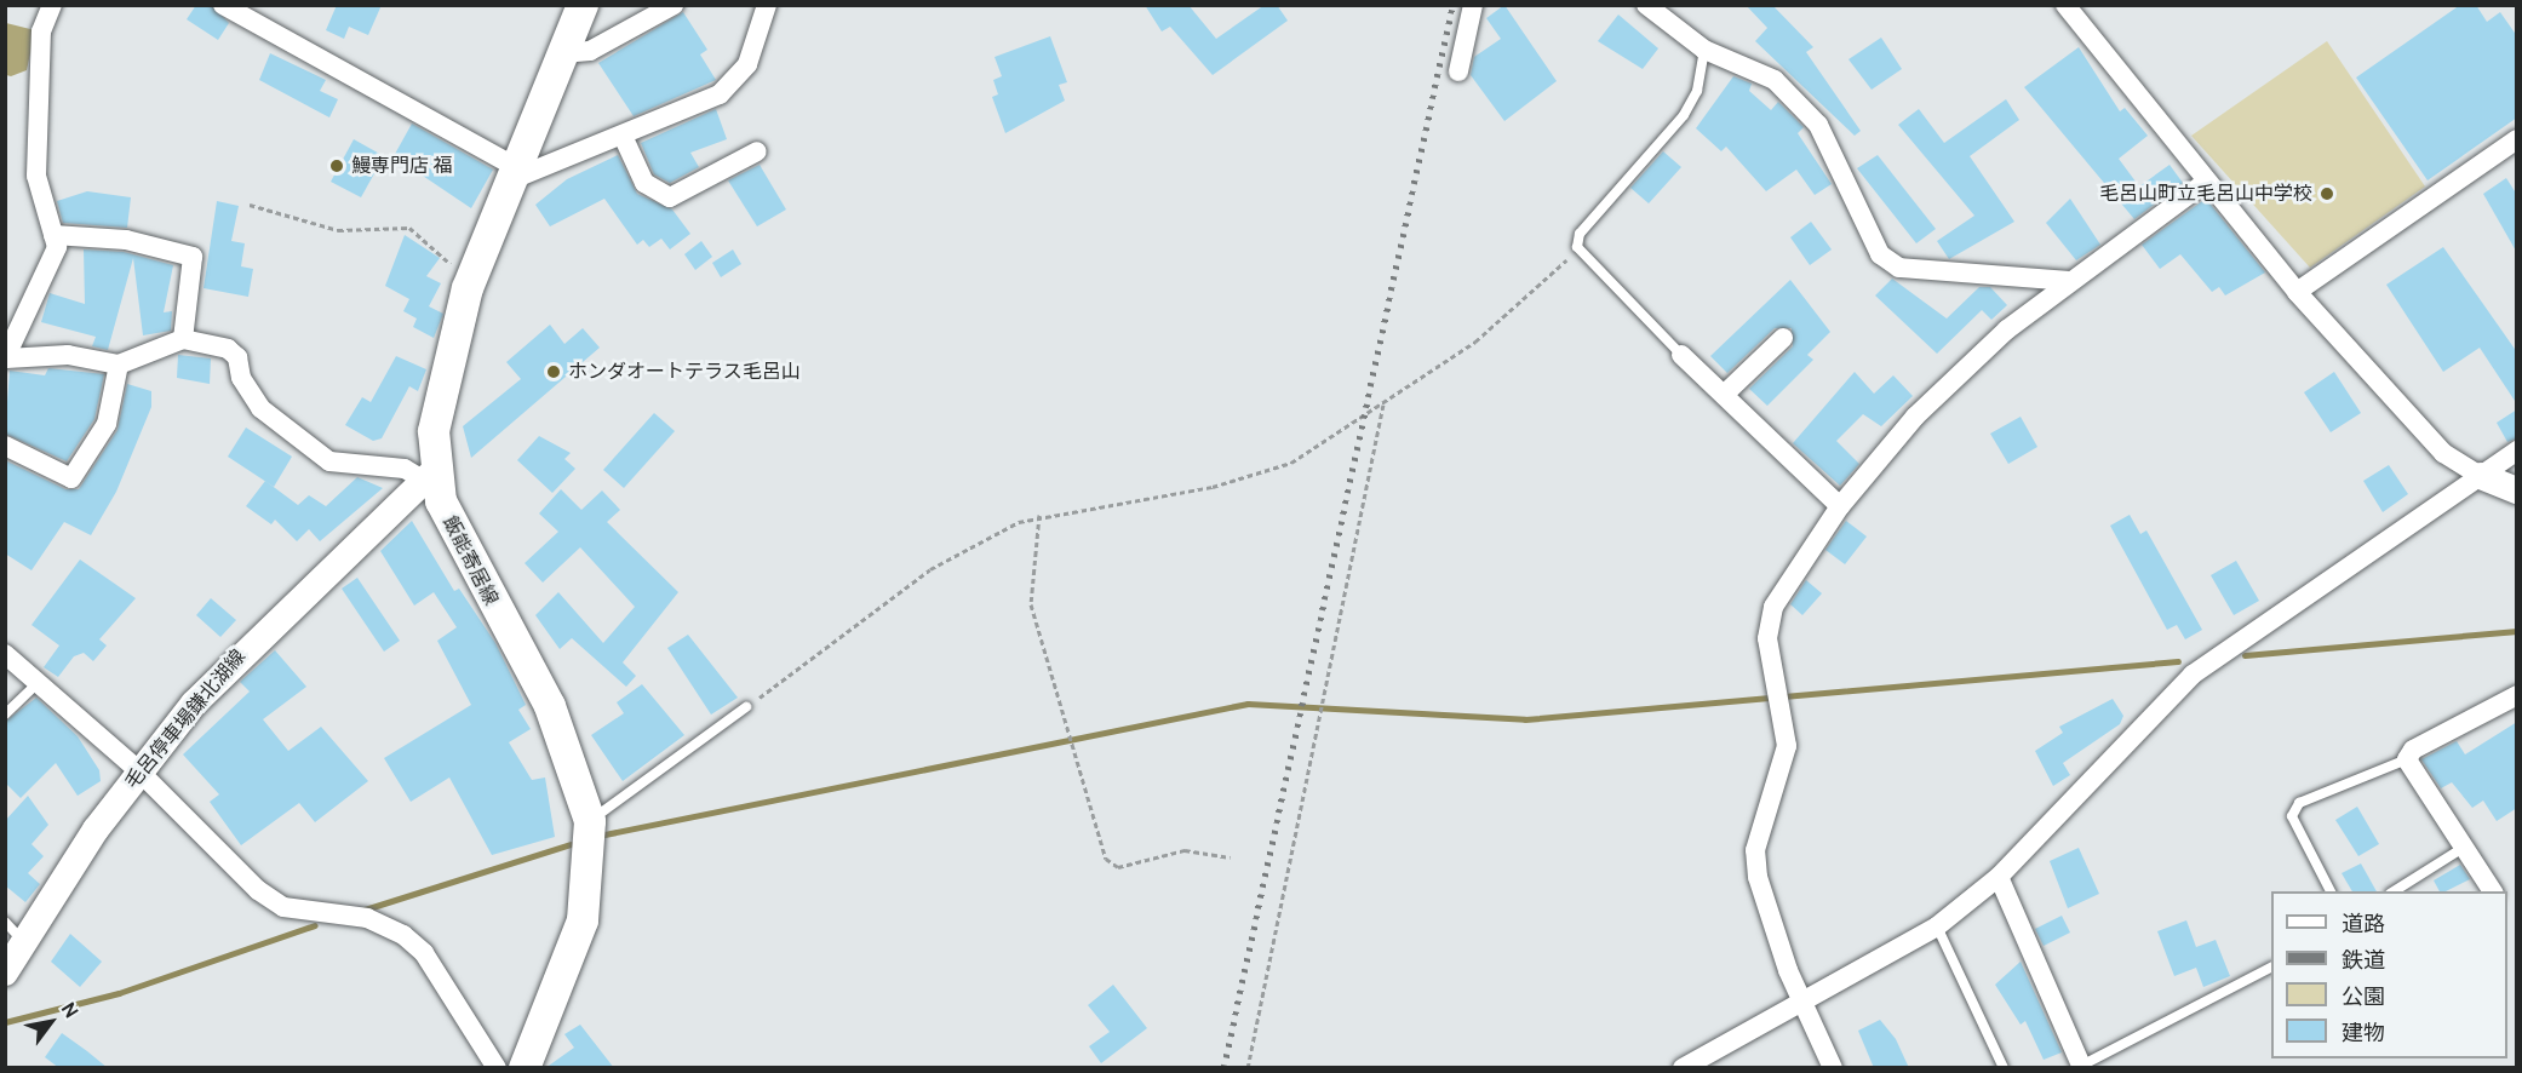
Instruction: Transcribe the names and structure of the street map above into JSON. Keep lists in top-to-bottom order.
{
  "streets": {
    "main road": ["飯能寄居線", "毛呂停車場鎌北湖線"]
  },
  "crossings": [
    ["飯能寄居線", "毛呂停車場鎌北湖線"]
  ],
  "places": ["鰻専門店 福", "毛呂山町立毛呂山中学校", "ホンダオートテラス毛呂山"],
  "legend": [
    "道路",
    "鉄道",
    "公園",
    "建物"
  ],
  "north": "top right"
}
